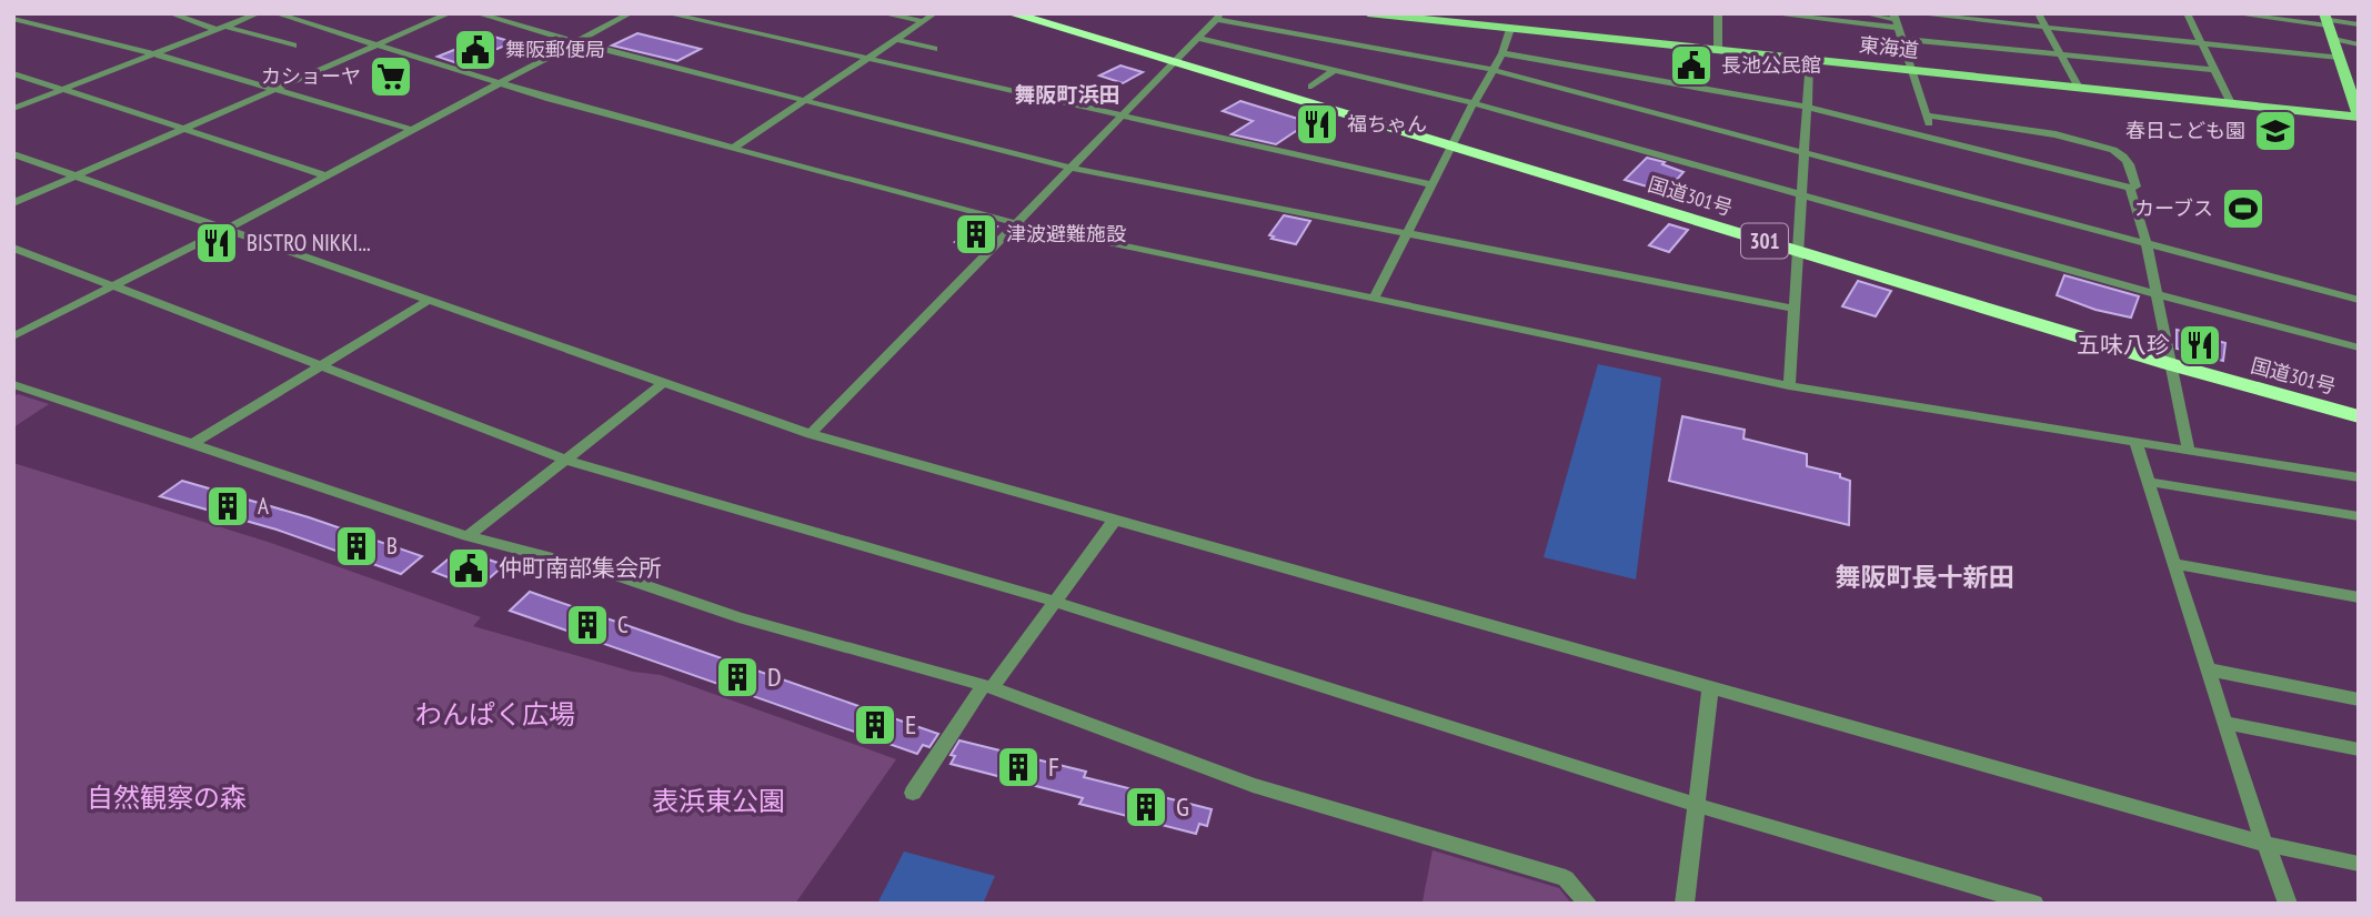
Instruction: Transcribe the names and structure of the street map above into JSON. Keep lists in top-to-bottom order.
{
  "streets": {
    "highway": ["国道301号", "301"],
    "main road": ["東海道"]
  },
  "districts": ["舞阪町浜田", "舞阪町長十新田"],
  "parks": ["わんぱく広場", "自然観察の森", "表浜東公園"],
  "places": {
    "public building": ["舞阪郵便局", "長池公民館", "仲町南部集会所"],
    "supermarket": ["カショーヤ"],
    "restaurant": ["福ちゃん", "BISTRO NIKKI...", "五味八珍"],
    "school or university": ["春日こども園"],
    "sports": ["カーブス"],
    "building": [
      "津波避難施設",
      "A",
      "B",
      "C",
      "D",
      "E",
      "F",
      "G"
    ]
  }
}
